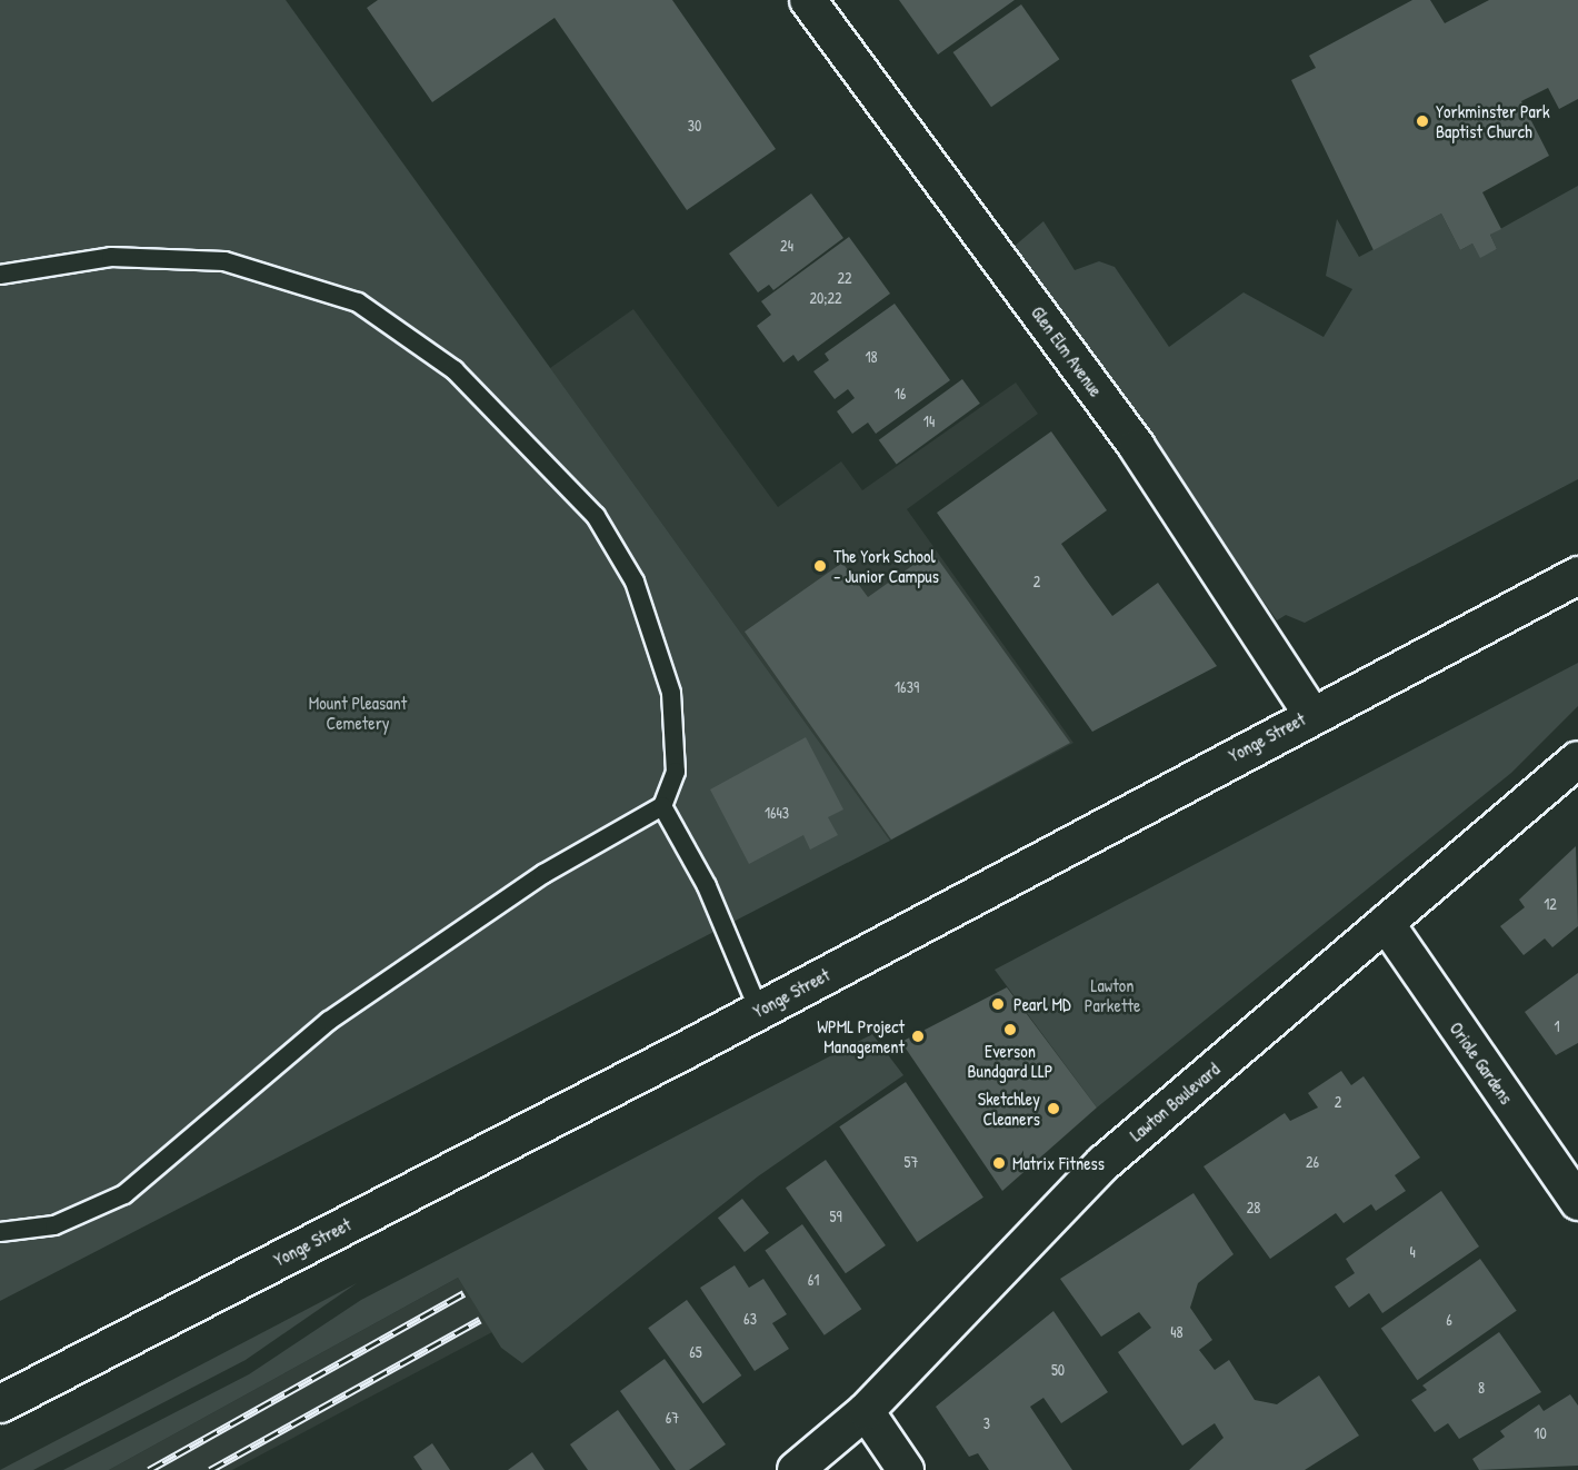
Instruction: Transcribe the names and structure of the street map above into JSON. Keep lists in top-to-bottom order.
{
  "streets": {
    "main road": ["Yonge Street"],
    "street": ["Glen Elm Avenue", "Oriole Gardens", "Lawton Boulevard"]
  },
  "crossings": [
    ["Glen Elm Avenue", "Yonge Street"],
    ["Oriole Gardens", "Lawton Boulevard"]
  ],
  "parks": ["Mount Pleasant Cemetery", "Lawton Parkette"],
  "places": [
    "Yorkminster Park Baptist Church",
    "The York School - Junior Campus",
    "Pearl MD",
    "Everson Bundgard LLP",
    "WPML Project Management",
    "Sketchley Cleaners",
    "Matrix Fitness"
  ],
  "house_numbers": [
    "30",
    "24",
    "22",
    "20;22",
    "18",
    "16",
    "14",
    "2",
    "1639",
    "1643",
    "12",
    "1",
    "2",
    "57",
    "26",
    "28",
    "59",
    "4",
    "61",
    "63",
    "6",
    "48",
    "65",
    "50",
    "8",
    "67",
    "3",
    "10"
  ]
}
